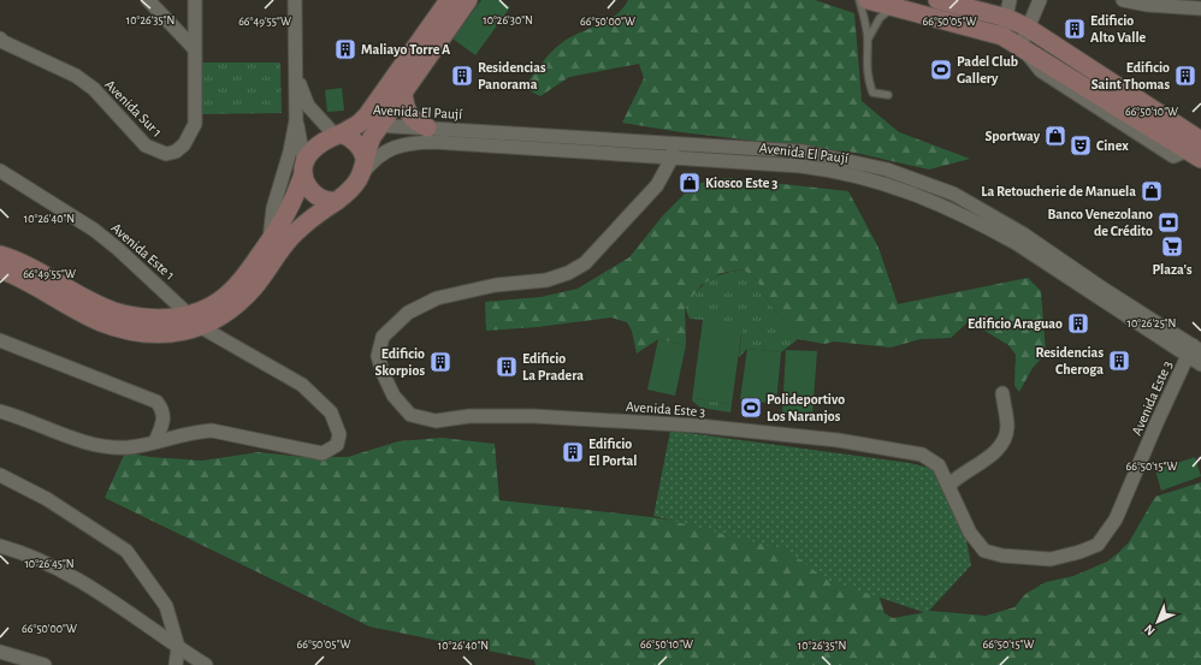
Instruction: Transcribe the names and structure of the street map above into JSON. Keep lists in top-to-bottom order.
{
  "streets": {
    "street": [
      "Avenida Sur 1",
      "Avenida El Paují",
      "Avenida Este 1",
      "Avenida Este 3"
    ]
  },
  "crossings": [
    ["Avenida El Paují", "Avenida Este 3"]
  ],
  "places": {
    "building": [
      "Edificio Alto Valle",
      "Maliayo Torre A",
      "Residencias Panorama",
      "Edificio Saint Thomas",
      "Edificio Araguao",
      "Residencias Cheroga",
      "Edificio Skorpios",
      "Edificio La Pradera",
      "Edificio El Portal"
    ],
    "sports": ["Padel Club Gallery", "Polideportivo Los Naranjos"],
    "shop": ["Sportway", "Kiosco Este 3", "La Retoucherie de Manuela"],
    "theatre": ["Cinex"],
    "bank": ["Banco Venezolano de Crédito"],
    "supermarket": ["Plaza's"]
  },
  "north": "bottom left",
  "coordinates": [
    "10°26'35\"N",
    "10°26'30\"N",
    "66°50'05\"W",
    "66°49'55\"W",
    "66°50'00\"W",
    "66°50'10\"W",
    "10°26'40\"N",
    "10°26'25\"N",
    "66°50'15\"W",
    "10°26'45\"N"
  ]
}
